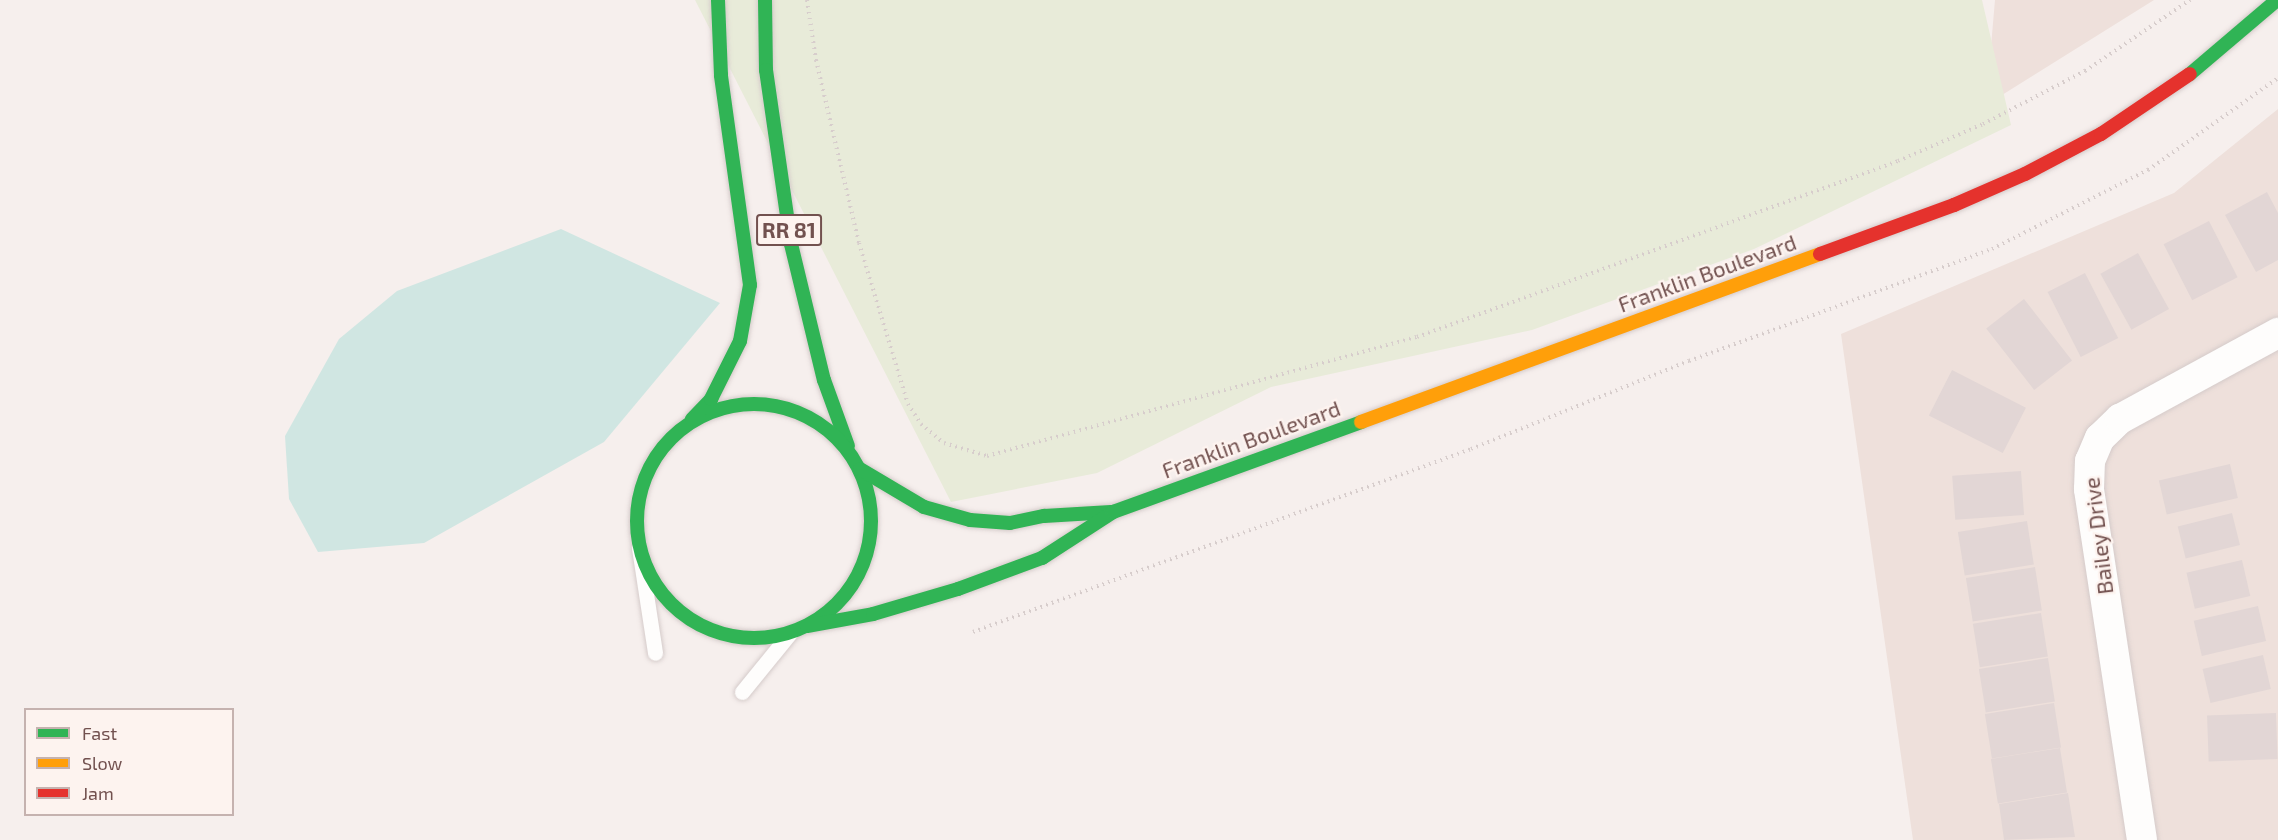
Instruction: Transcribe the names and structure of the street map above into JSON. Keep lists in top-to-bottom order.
{
  "streets": {
    "main road": ["RR 81", "Franklin Boulevard"],
    "street": ["Bailey Drive"]
  },
  "legend": ["Fast", "Slow", "Jam"]
}
